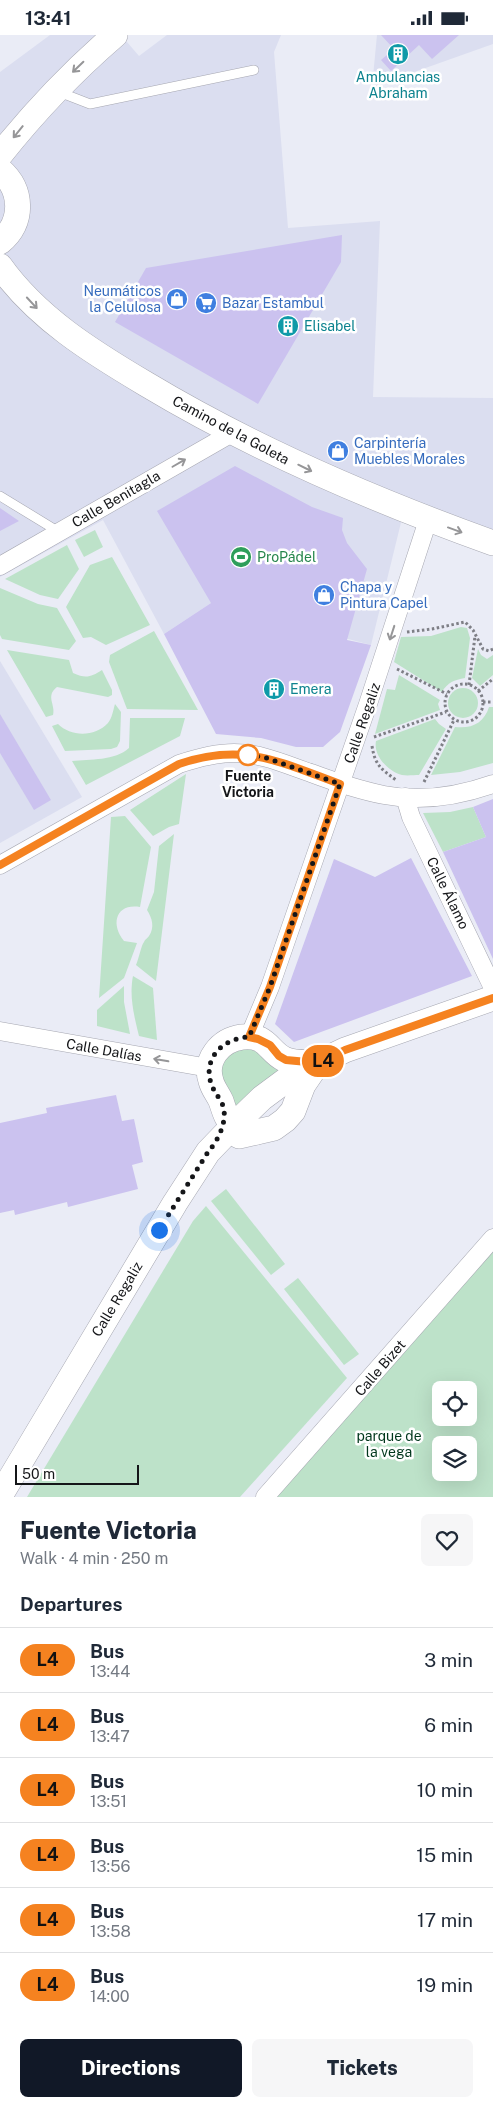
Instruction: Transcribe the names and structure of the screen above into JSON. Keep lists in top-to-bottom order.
{
  "streets": {
    "street": [
      "Camino de la Goleta",
      "Calle Benitagla",
      "Calle Regaliz",
      "Calle Álamo",
      "Calle Dalías",
      "Calle Bizet"
    ]
  },
  "crossings": [
    ["Camino de la Goleta", "Calle Benitagla"],
    ["Camino de la Goleta", "Calle Regaliz"]
  ],
  "one_way": ["Camino de la Goleta", "Calle Benitagla", "Calle Dalías"],
  "parks": ["parque de la vega"],
  "places": {
    "building": ["Ambulancias Abraham", "Elisabel", "Emera"],
    "shop": ["Neumáticos la Celulosa", "Carpintería Muebles Morales", "Chapa y Pintura Capel"],
    "supermarket": ["Bazar Estambul"],
    "sports": ["ProPádel"],
    "other": ["Fuente Victoria"]
  },
  "lines": ["bus line L4"],
  "scale_bar": "50 m",
  "page": {
    "status": "13:41",
    "on_map": "L4",
    "scale": "50 m",
    "heading": [
      ["Fuente Victoria", "Walk · 4 min · 250 m"],
      "Departures"
    ],
    "list": [
      {
        "mark": "L4",
        "name": "Bus",
        "note": "13:44",
        "value": "3 min"
      },
      {
        "mark": "L4",
        "name": "Bus",
        "note": "13:47",
        "value": "6 min"
      },
      {
        "mark": "L4",
        "name": "Bus",
        "note": "13:51",
        "value": "10 min"
      },
      {
        "mark": "L4",
        "name": "Bus",
        "note": "13:56",
        "value": "15 min"
      },
      {
        "mark": "L4",
        "name": "Bus",
        "note": "13:58",
        "value": "17 min"
      },
      {
        "mark": "L4",
        "name": "Bus",
        "note": "14:00",
        "value": "19 min"
      }
    ],
    "buttons": ["Directions", "Tickets"]
  }
}
